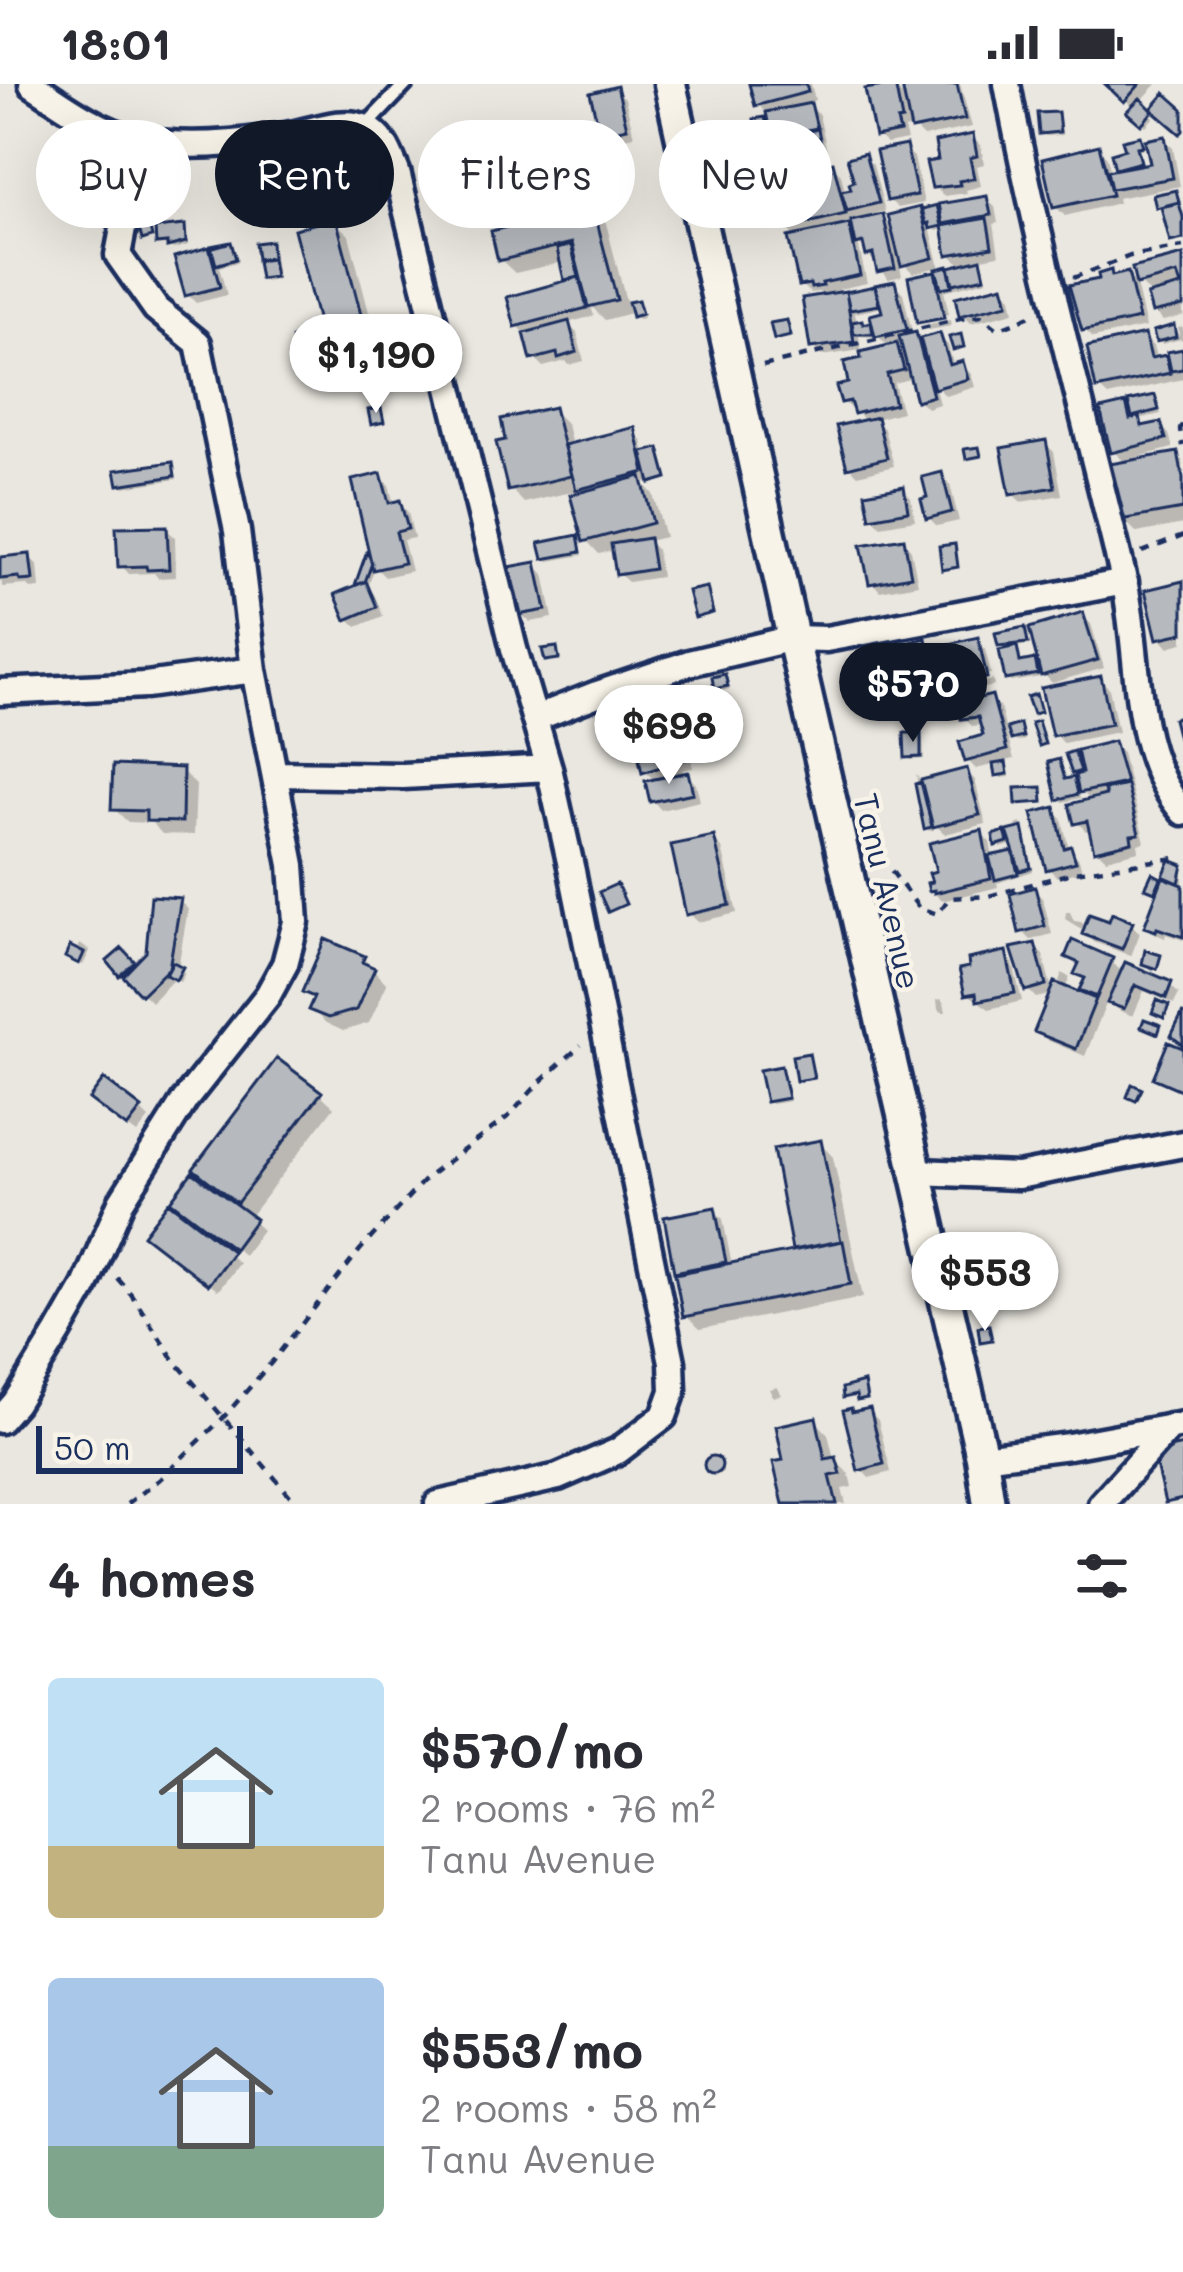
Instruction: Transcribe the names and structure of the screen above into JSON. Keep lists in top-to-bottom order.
{
  "streets": {
    "street": ["Tanu Avenue"]
  },
  "scale_bar": "50 m",
  "page": {
    "status": "18:01",
    "chip": [
      "Buy",
      "Rent",
      "Filters",
      "New"
    ],
    "price": [
      "$1,190",
      "$570",
      "$698",
      "$553"
    ],
    "scale": "50 m",
    "heading": "4 homes",
    "list": [
      {
        "name": "$570/mo",
        "note": "2 rooms · 76 m² · Tanu Avenue"
      },
      {
        "name": "$553/mo",
        "note": "2 rooms · 58 m² · Tanu Avenue"
      }
    ]
  }
}
